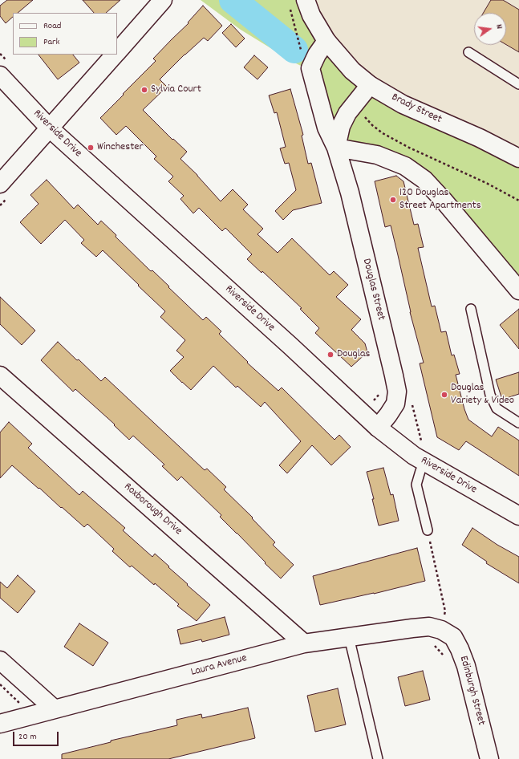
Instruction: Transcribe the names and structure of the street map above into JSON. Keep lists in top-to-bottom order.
{
  "streets": {
    "street": [
      "Brady Street",
      "Riverside Drive",
      "Douglas Street",
      "Roxborough Drive",
      "Laura Avenue",
      "Edinburgh Street"
    ]
  },
  "crossings": [
    ["Brady Street", "Douglas Street"],
    ["Riverside Drive", "Douglas Street"],
    ["Roxborough Drive", "Laura Avenue"],
    ["Laura Avenue", "Edinburgh Street"]
  ],
  "places": [
    "Sylvia Court",
    "Winchester",
    "120 Douglas Street Apartments",
    "Douglas",
    "Douglas Variety & Video"
  ],
  "legend": ["Road", "Park"],
  "scale_bar": "20 m",
  "north": "right"
}
